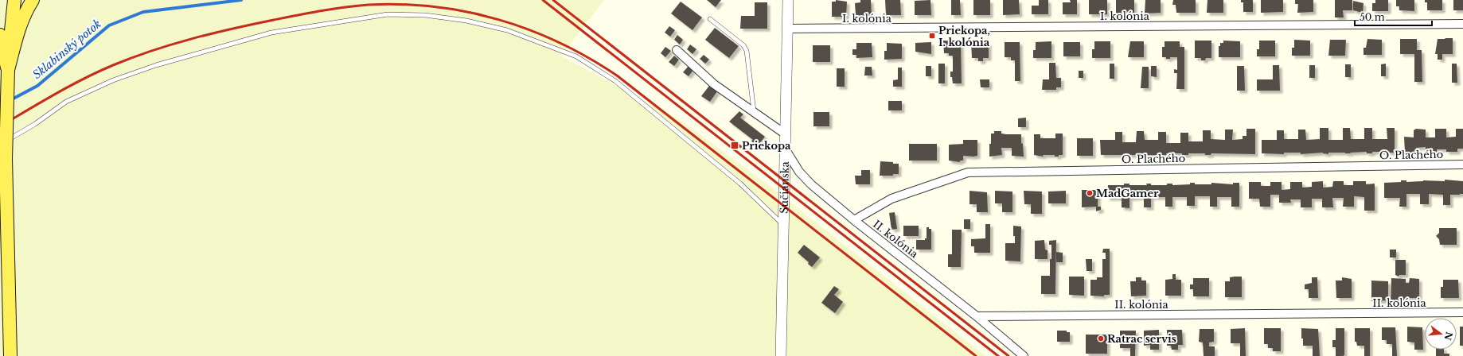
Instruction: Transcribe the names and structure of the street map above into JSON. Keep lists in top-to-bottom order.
{
  "streets": {
    "street": [
      "I. kolónia",
      "O. Plachého",
      "Sučianska",
      "II. kolónia"
    ]
  },
  "crossings": [
    ["I. kolónia", "Sučianska"],
    ["O. Plachého", "II. kolónia"],
    ["Sučianska", "II. kolónia"]
  ],
  "water": ["Sklabinský potok"],
  "places": {
    "transit": ["Priekopa, I. kolónia", "Priekopa"],
    "other": ["MadGamer", "Ratrac servis"]
  },
  "scale_bar": "50 m",
  "north": "right"
}
